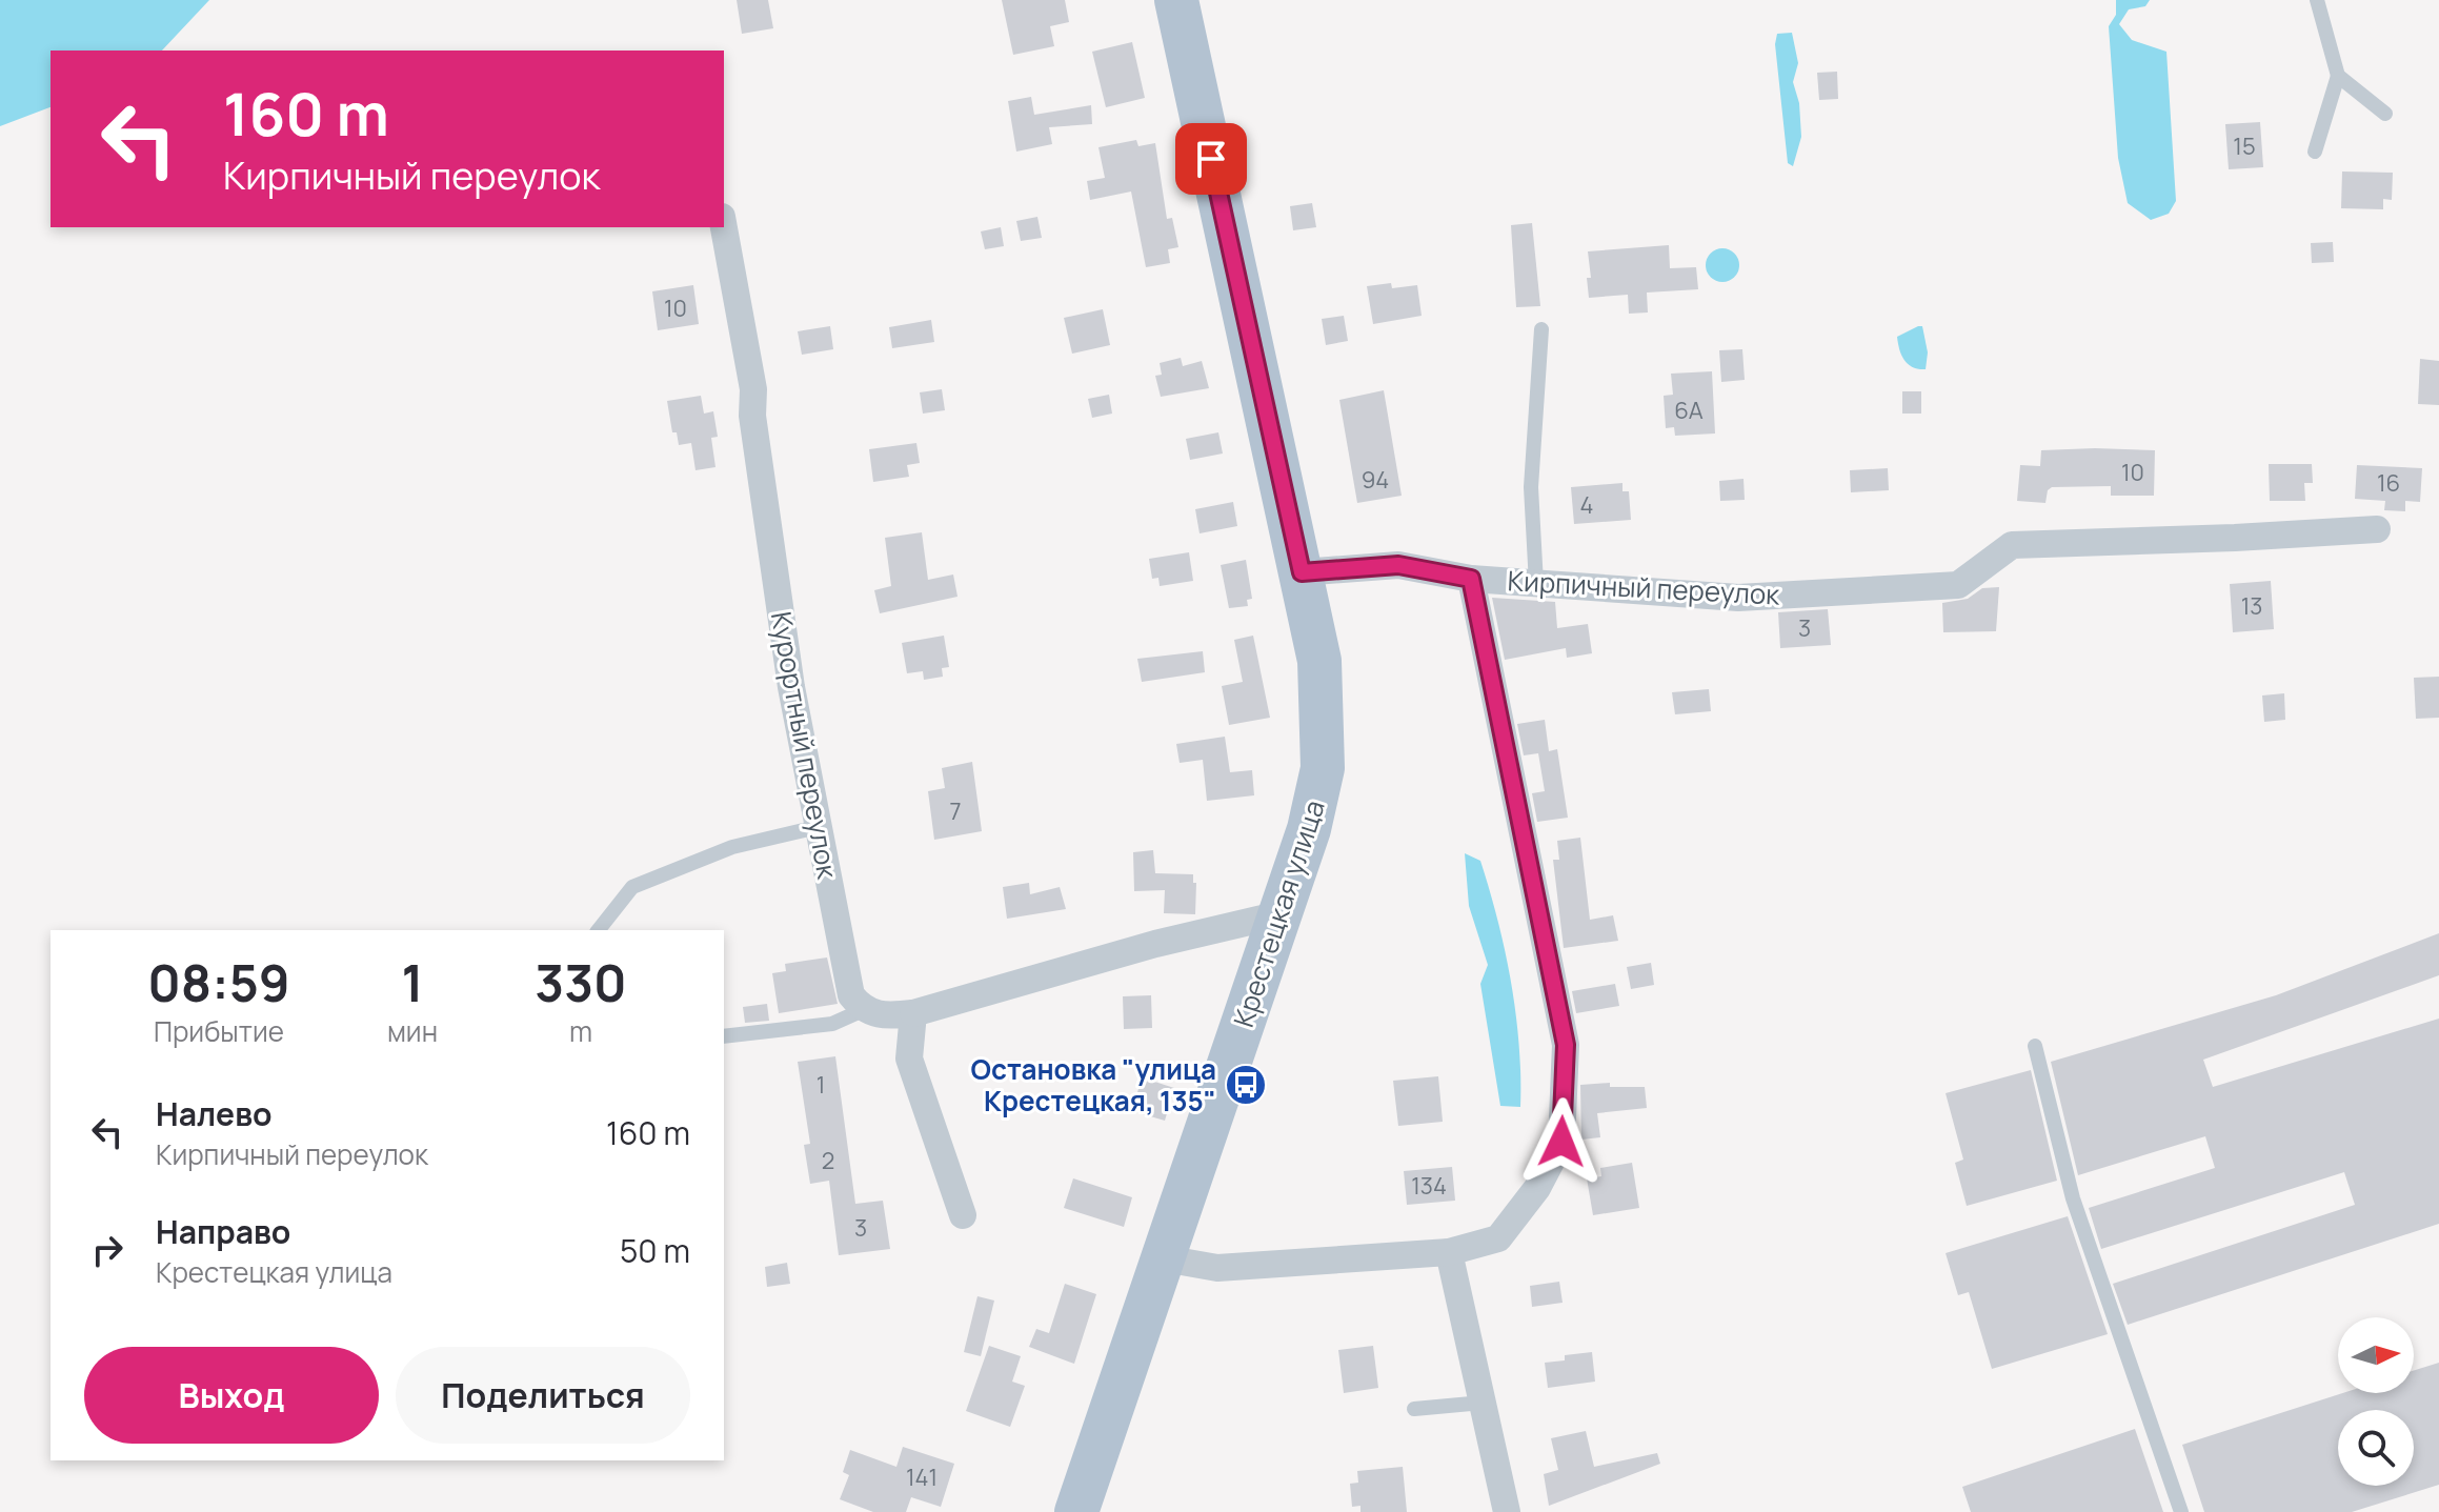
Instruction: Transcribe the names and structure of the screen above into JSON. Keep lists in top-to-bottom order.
{
  "streets": {
    "main road": ["Крестецкая улица"],
    "street": ["Кирпичный переулок", "Курортный переулок"]
  },
  "crossings": [
    ["Кирпичный переулок", "Крестецкая улица"]
  ],
  "places": {
    "bus stop": ["Остановка \"улица Крестецкая, 135\""]
  },
  "house_numbers": [
    "15",
    "10",
    "6А",
    "10",
    "94",
    "16",
    "4",
    "13",
    "3",
    "7",
    "1",
    "2",
    "134",
    "3",
    "141"
  ],
  "north": "right",
  "page": {
    "turn": ["160 m", "Кирпичный переулок"],
    "eta": [
      "08:59",
      "Прибытие",
      "1",
      "мин",
      "330",
      "m"
    ],
    "list": [
      {
        "name": "Налево",
        "note": "Кирпичный переулок",
        "value": "160 m"
      },
      {
        "name": "Направо",
        "note": "Крестецкая улица",
        "value": "50 m"
      }
    ],
    "buttons": ["Выход", "Поделиться"]
  }
}
